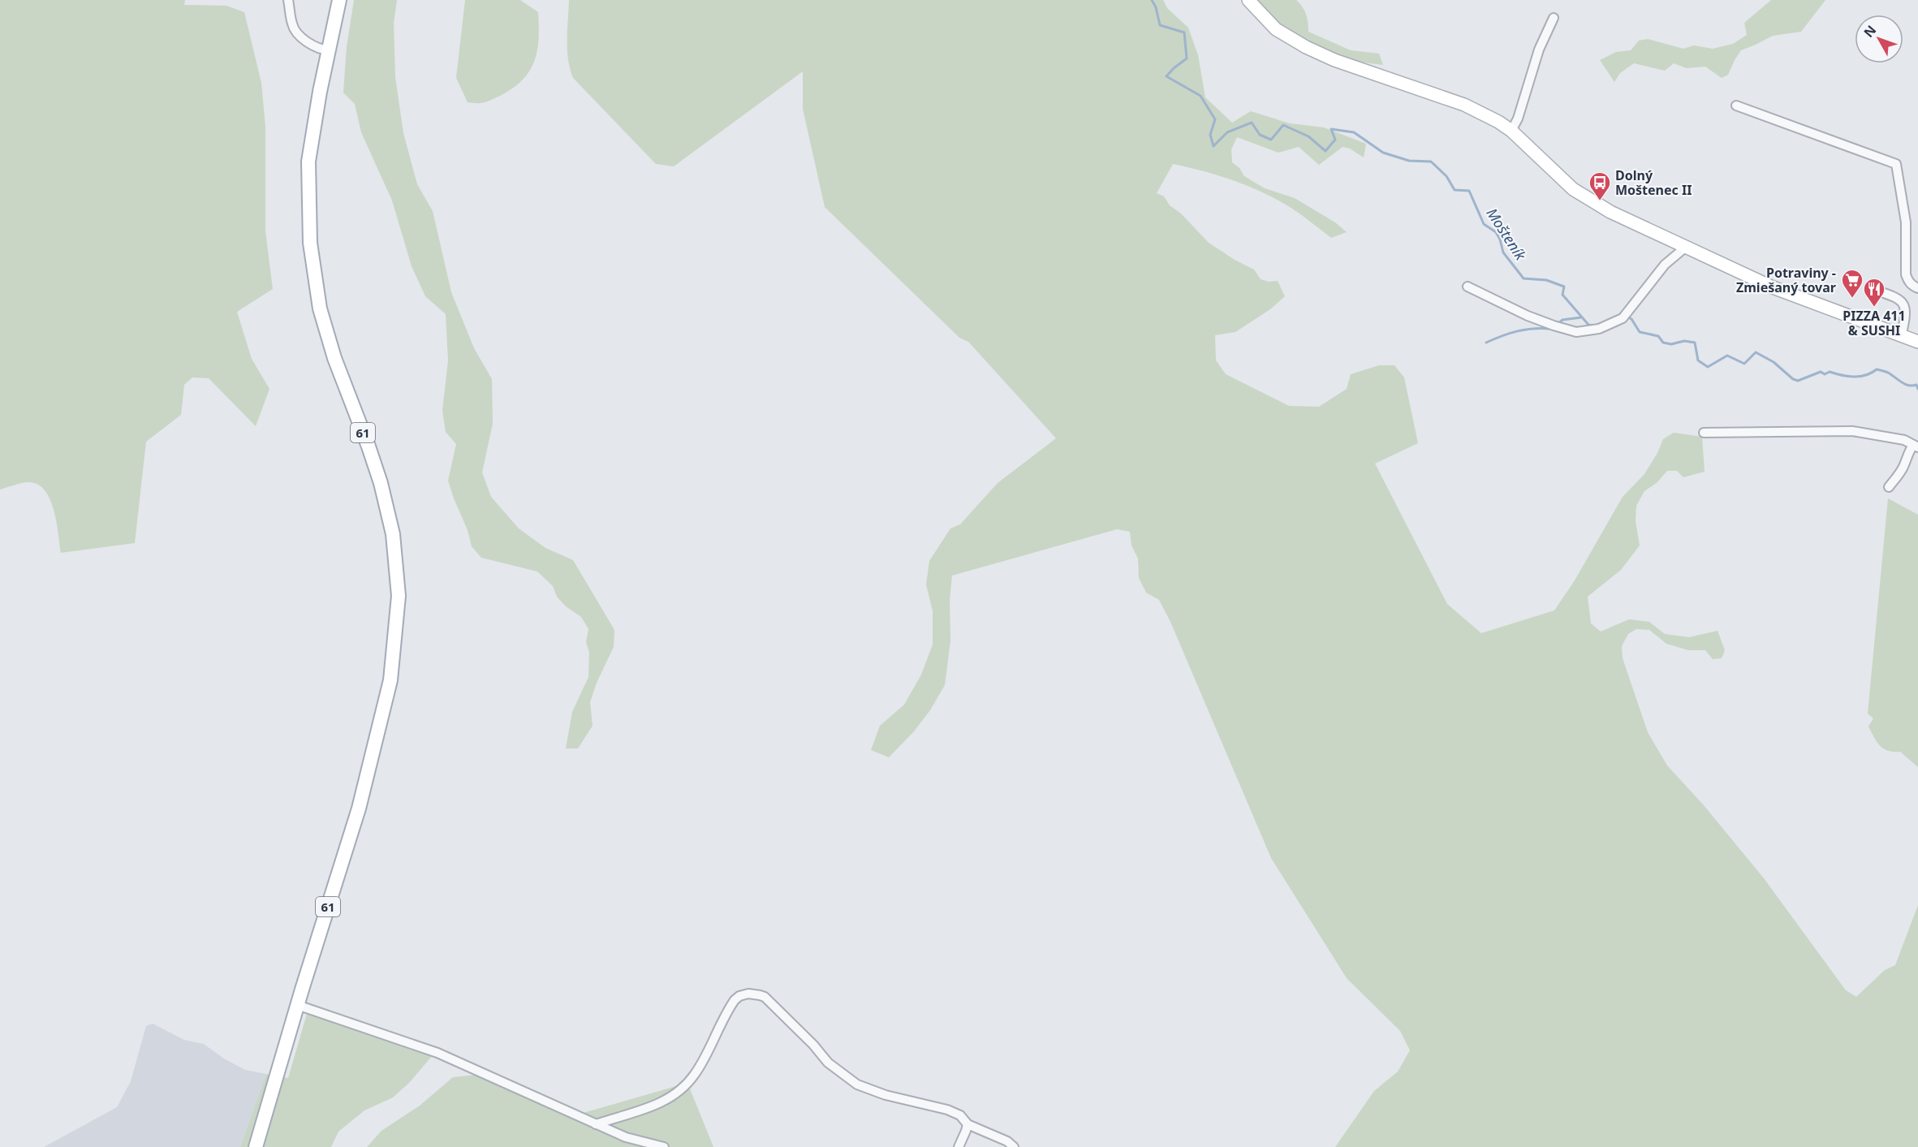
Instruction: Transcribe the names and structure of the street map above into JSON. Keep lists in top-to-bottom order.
{
  "streets": {
    "main road": ["61"]
  },
  "water": ["Mošteník"],
  "places": {
    "bus stop": ["Dolný Moštenec II"],
    "supermarket": ["Potraviny - Zmiešaný tovar"],
    "restaurant": ["PIZZA 411 & SUSHI"]
  },
  "north": "top left"
}
